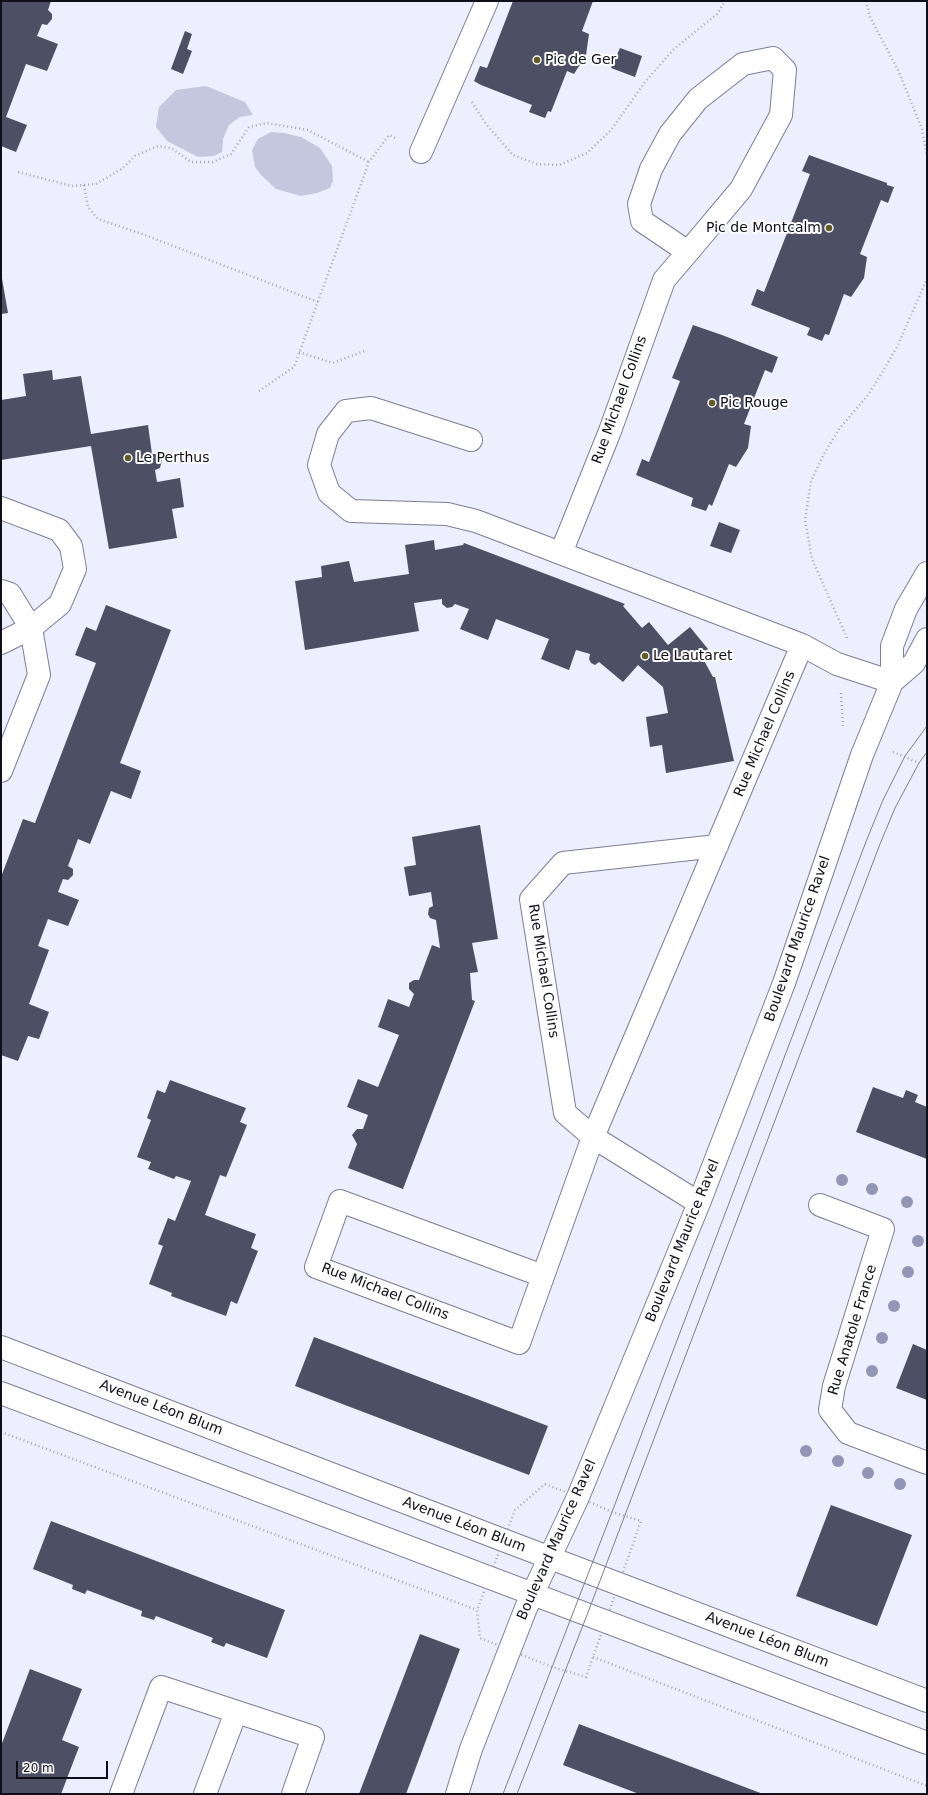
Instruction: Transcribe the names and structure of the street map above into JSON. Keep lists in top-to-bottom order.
{
  "streets": {
    "street": [
      "Rue Michael Collins",
      "Boulevard Maurice Ravel",
      "Rue Anatole France",
      "Avenue Léon Blum"
    ]
  },
  "crossings": [
    ["Rue Michael Collins", "Boulevard Maurice Ravel"],
    ["Boulevard Maurice Ravel", "Avenue Léon Blum"]
  ],
  "places": [
    "Pic de Ger",
    "Pic de Montcalm",
    "Pic Rouge",
    "Le Perthus",
    "Le Lautaret"
  ],
  "scale_bar": "20 m"
}
